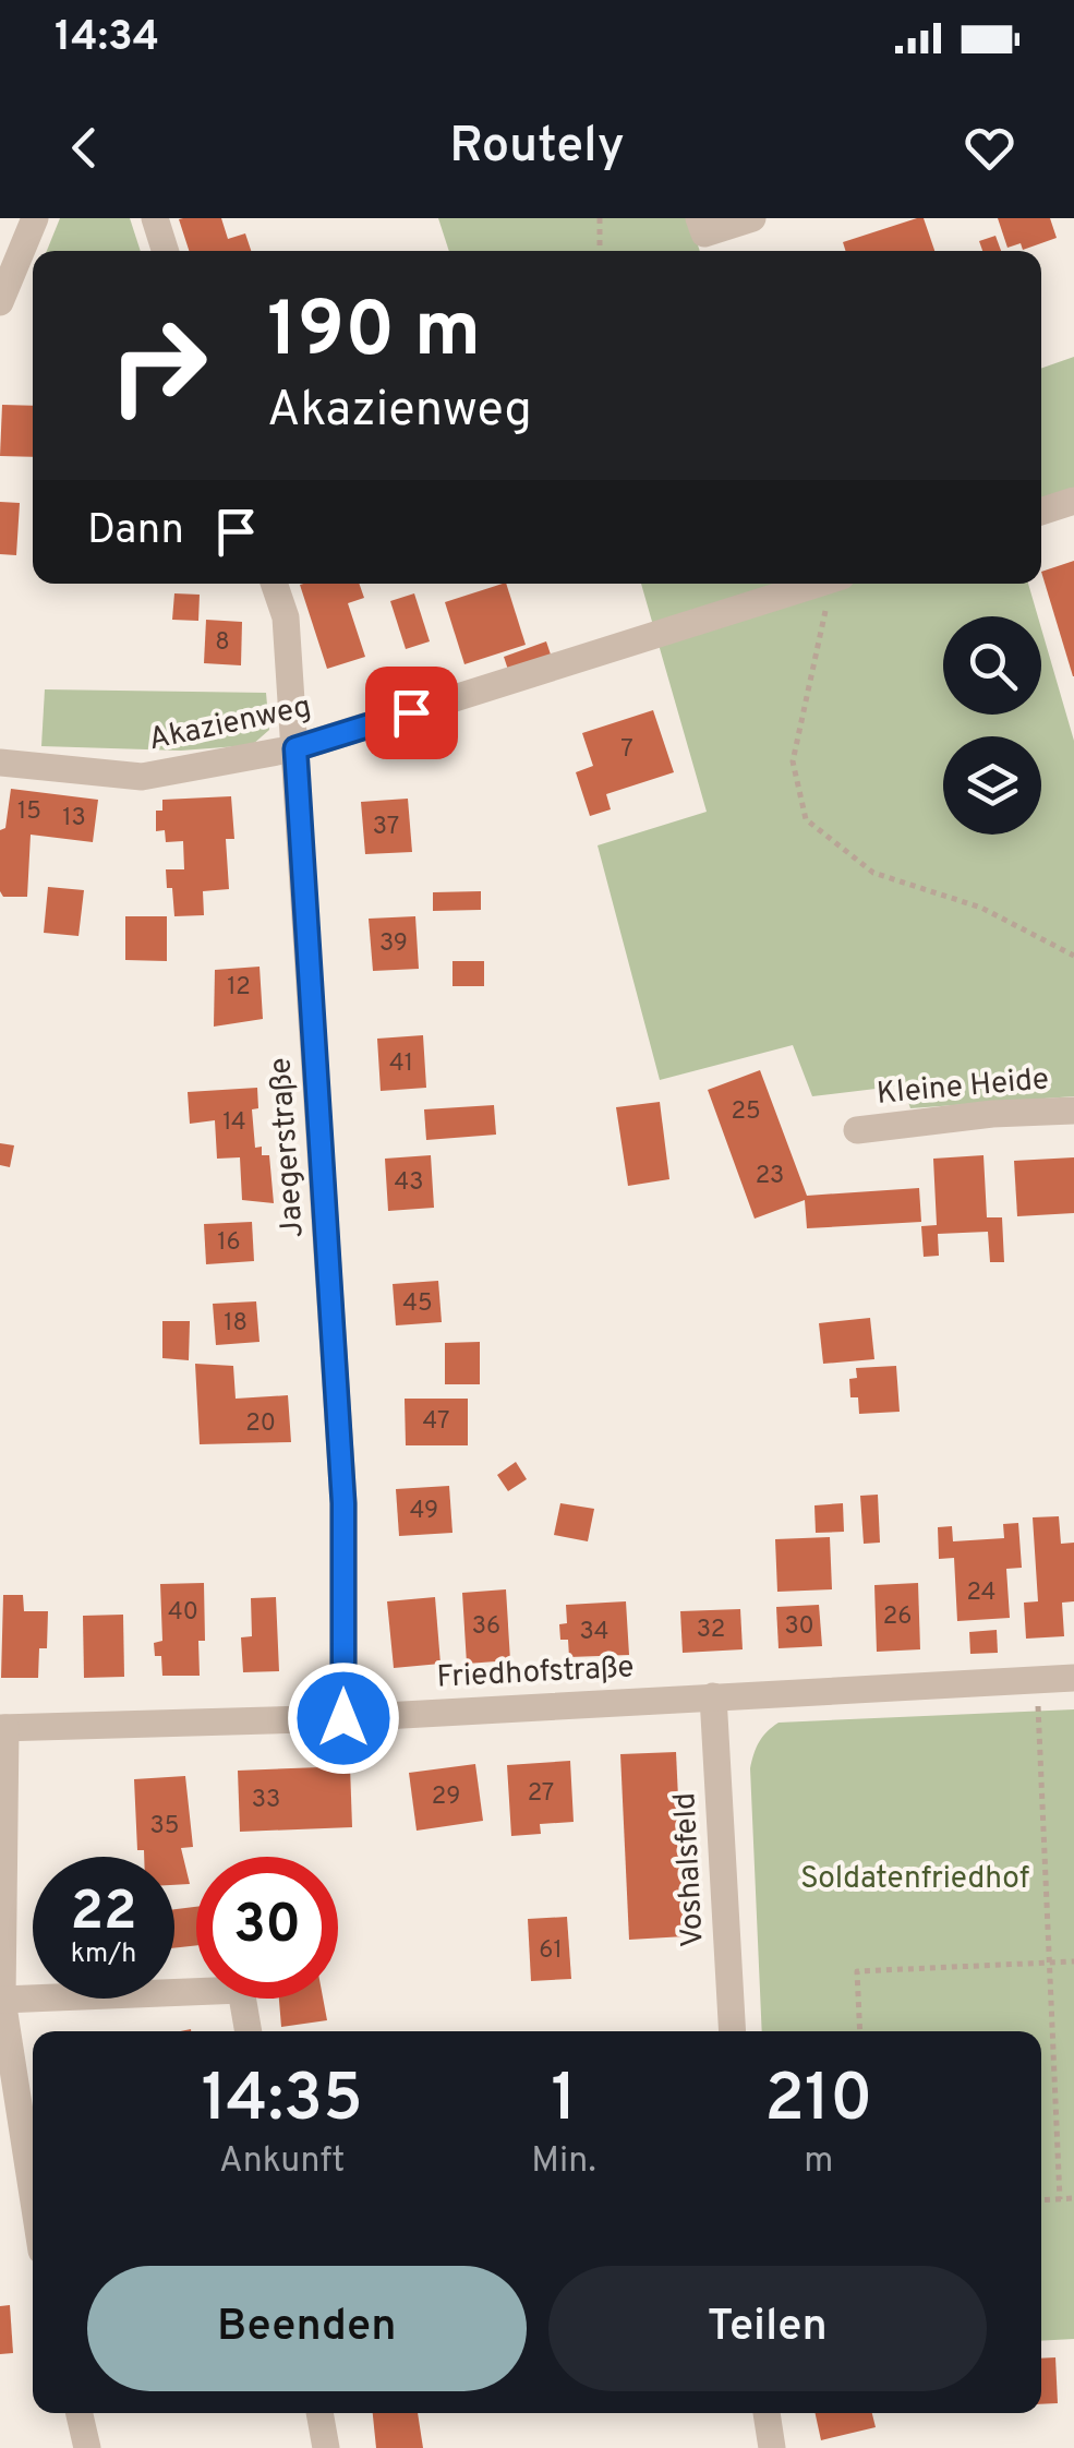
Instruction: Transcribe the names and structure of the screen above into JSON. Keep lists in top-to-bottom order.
{
  "streets": {
    "street": [
      "Akazienweg",
      "Kleine Heide",
      "Jaegerstraße",
      "Friedhofstraße",
      "Voshalsfeld"
    ]
  },
  "crossings": [
    ["Akazienweg", "Jaegerstraße"],
    ["Jaegerstraße", "Friedhofstraße"],
    ["Friedhofstraße", "Voshalsfeld"]
  ],
  "parks": ["Soldatenfriedhof"],
  "house_numbers": [
    "8",
    "7",
    "15",
    "13",
    "37",
    "39",
    "12",
    "41",
    "25",
    "14",
    "23",
    "43",
    "16",
    "45",
    "18",
    "47",
    "20",
    "49",
    "24",
    "40",
    "26",
    "36",
    "30",
    "32",
    "34",
    "27",
    "29",
    "33",
    "35",
    "61"
  ],
  "page": {
    "status": "14:34",
    "header": "Routely",
    "turn": ["190 m", "Akazienweg"],
    "then": "Dann",
    "speed": "22 km/h",
    "limit": "30",
    "eta": [
      "14:35",
      "Ankunft",
      "1",
      "Min.",
      "210",
      "m"
    ],
    "buttons": ["Beenden", "Teilen"]
  }
}
